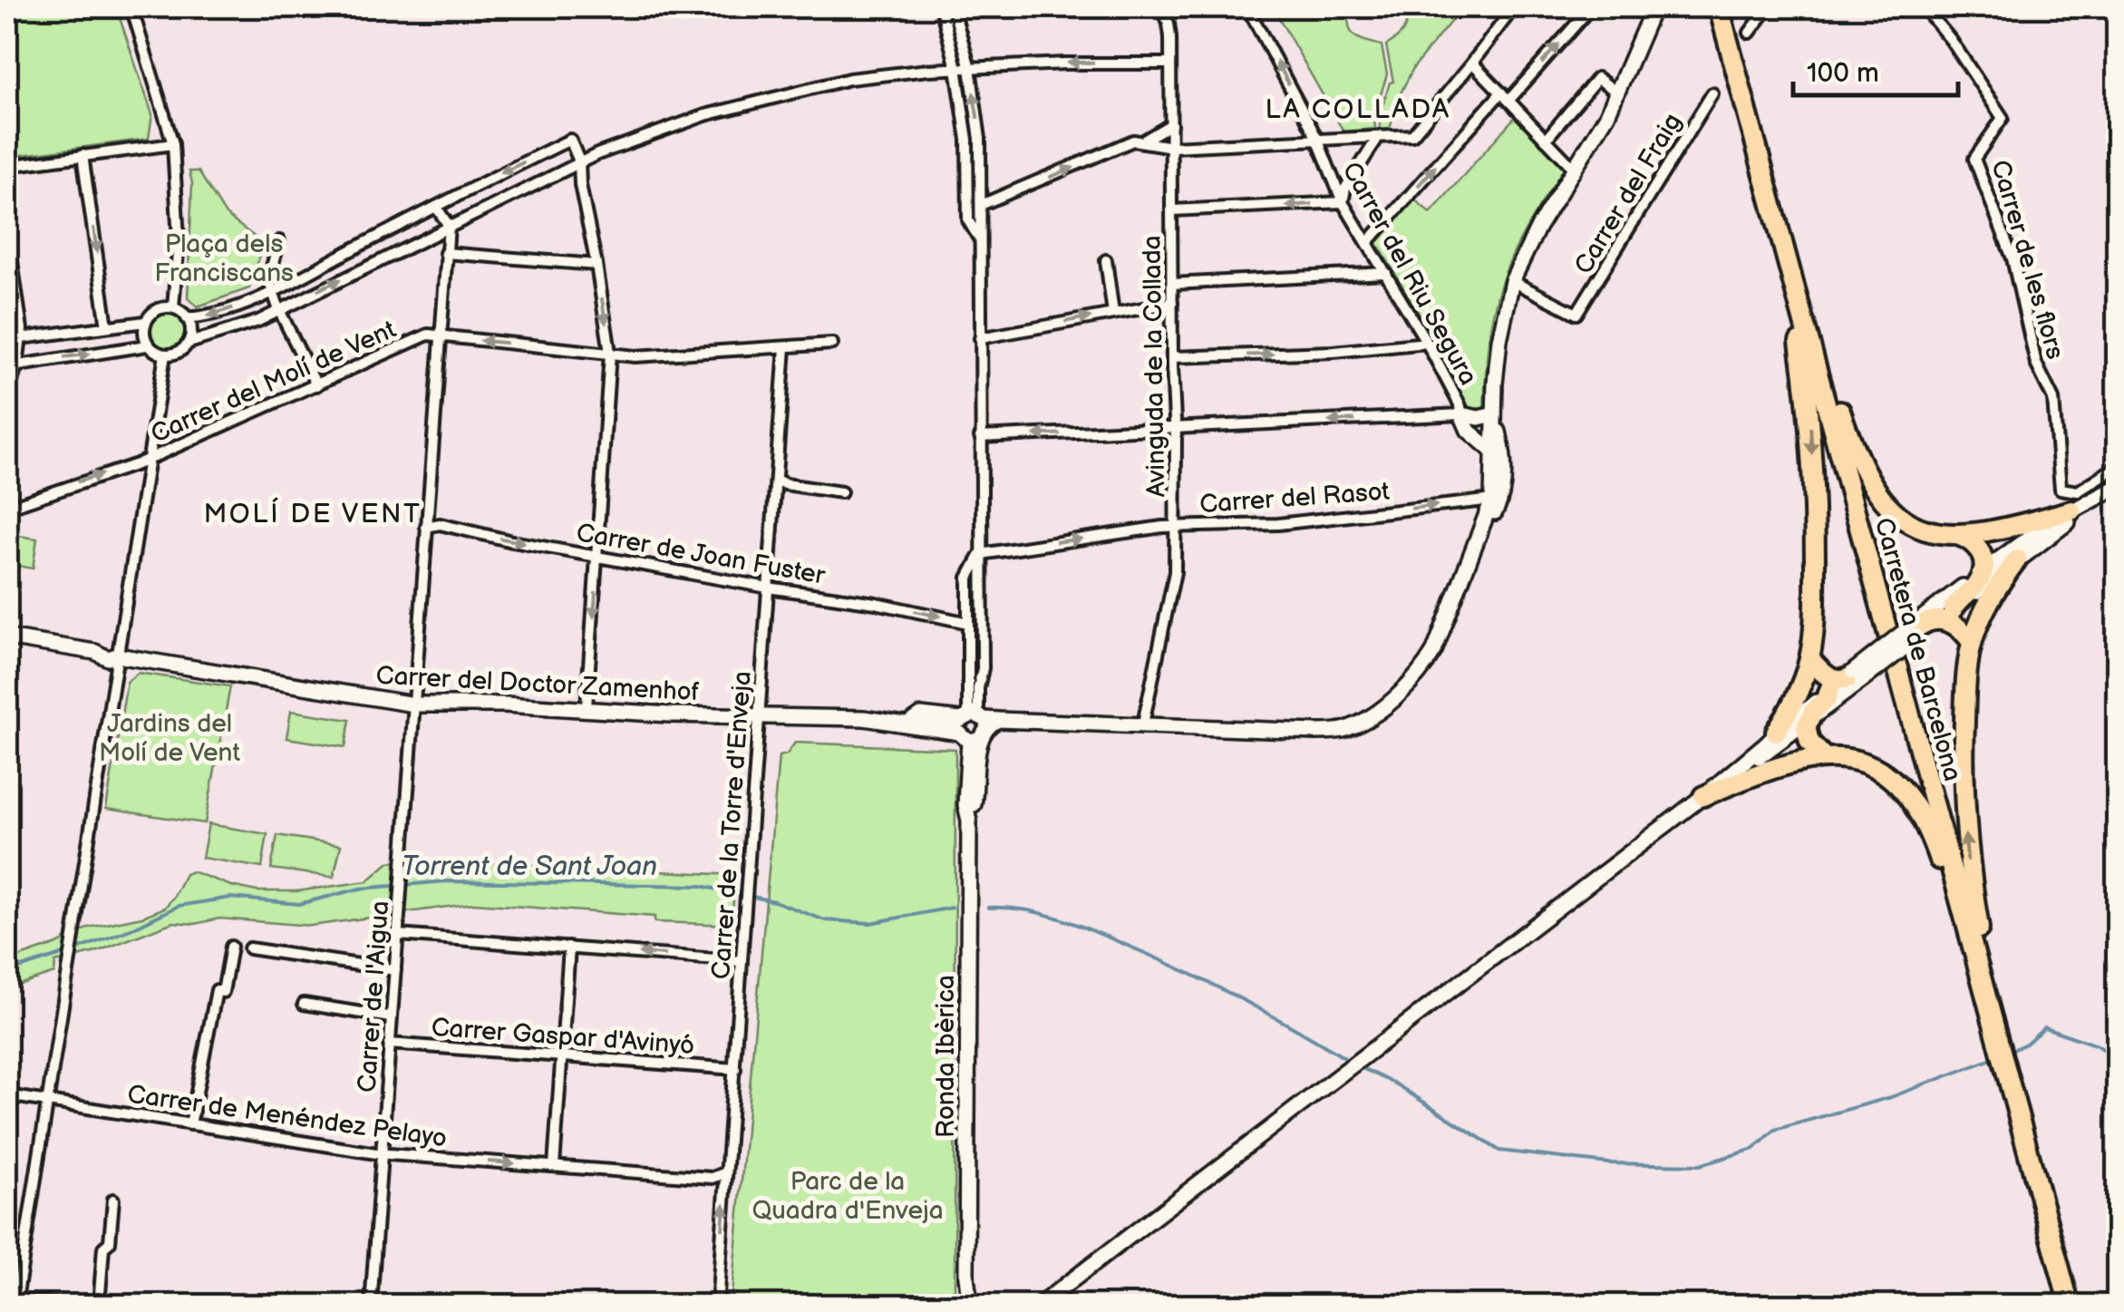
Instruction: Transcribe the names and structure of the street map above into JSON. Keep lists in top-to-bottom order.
{
  "streets": {
    "highway": ["Carretera de Barcelona"],
    "street": [
      "Carrer del Fraig",
      "Carrer de les flors",
      "Carrer del Riu Segura",
      "Avinguda de la Collada",
      "Carrer del Molí de Vent",
      "Carrer del Rasot",
      "Carrer de Joan Fuster",
      "Carrer del Doctor Zamenhof",
      "Carrer de la Torre d'Enveja",
      "Carrer de l'Aigua",
      "Carrer Gaspar d'Avinyó",
      "Ronda Ibèrica",
      "Carrer de Menéndez Pelayo"
    ]
  },
  "crossings": [
    ["Avinguda de la Collada", "Carrer del Rasot"],
    ["Carrer del Molí de Vent", "Carrer de la Torre d'Enveja"],
    ["Carrer del Molí de Vent", "Carrer de l'Aigua"],
    ["Carrer de Joan Fuster", "Carrer de la Torre d'Enveja"],
    ["Carrer de Joan Fuster", "Carrer de l'Aigua"],
    ["Carrer del Doctor Zamenhof", "Carrer de la Torre d'Enveja"],
    ["Carrer del Doctor Zamenhof", "Carrer de l'Aigua"],
    ["Carrer del Doctor Zamenhof", "Ronda Ibèrica"],
    ["Carrer de la Torre d'Enveja", "Carrer Gaspar d'Avinyó"],
    ["Carrer de la Torre d'Enveja", "Carrer de Menéndez Pelayo"],
    ["Carrer de l'Aigua", "Carrer Gaspar d'Avinyó"],
    ["Carrer de l'Aigua", "Carrer de Menéndez Pelayo"]
  ],
  "one_way": ["Carrer del Rasot", "Carrer de Joan Fuster"],
  "districts": ["LA COLLADA", "MOLÍ DE VENT"],
  "water": ["Torrent de Sant Joan"],
  "parks": ["Plaça dels Franciscans", "Jardins del Molí de Vent", "Parc de la Quadra d'Enveja"],
  "scale_bar": "100 m"
}
